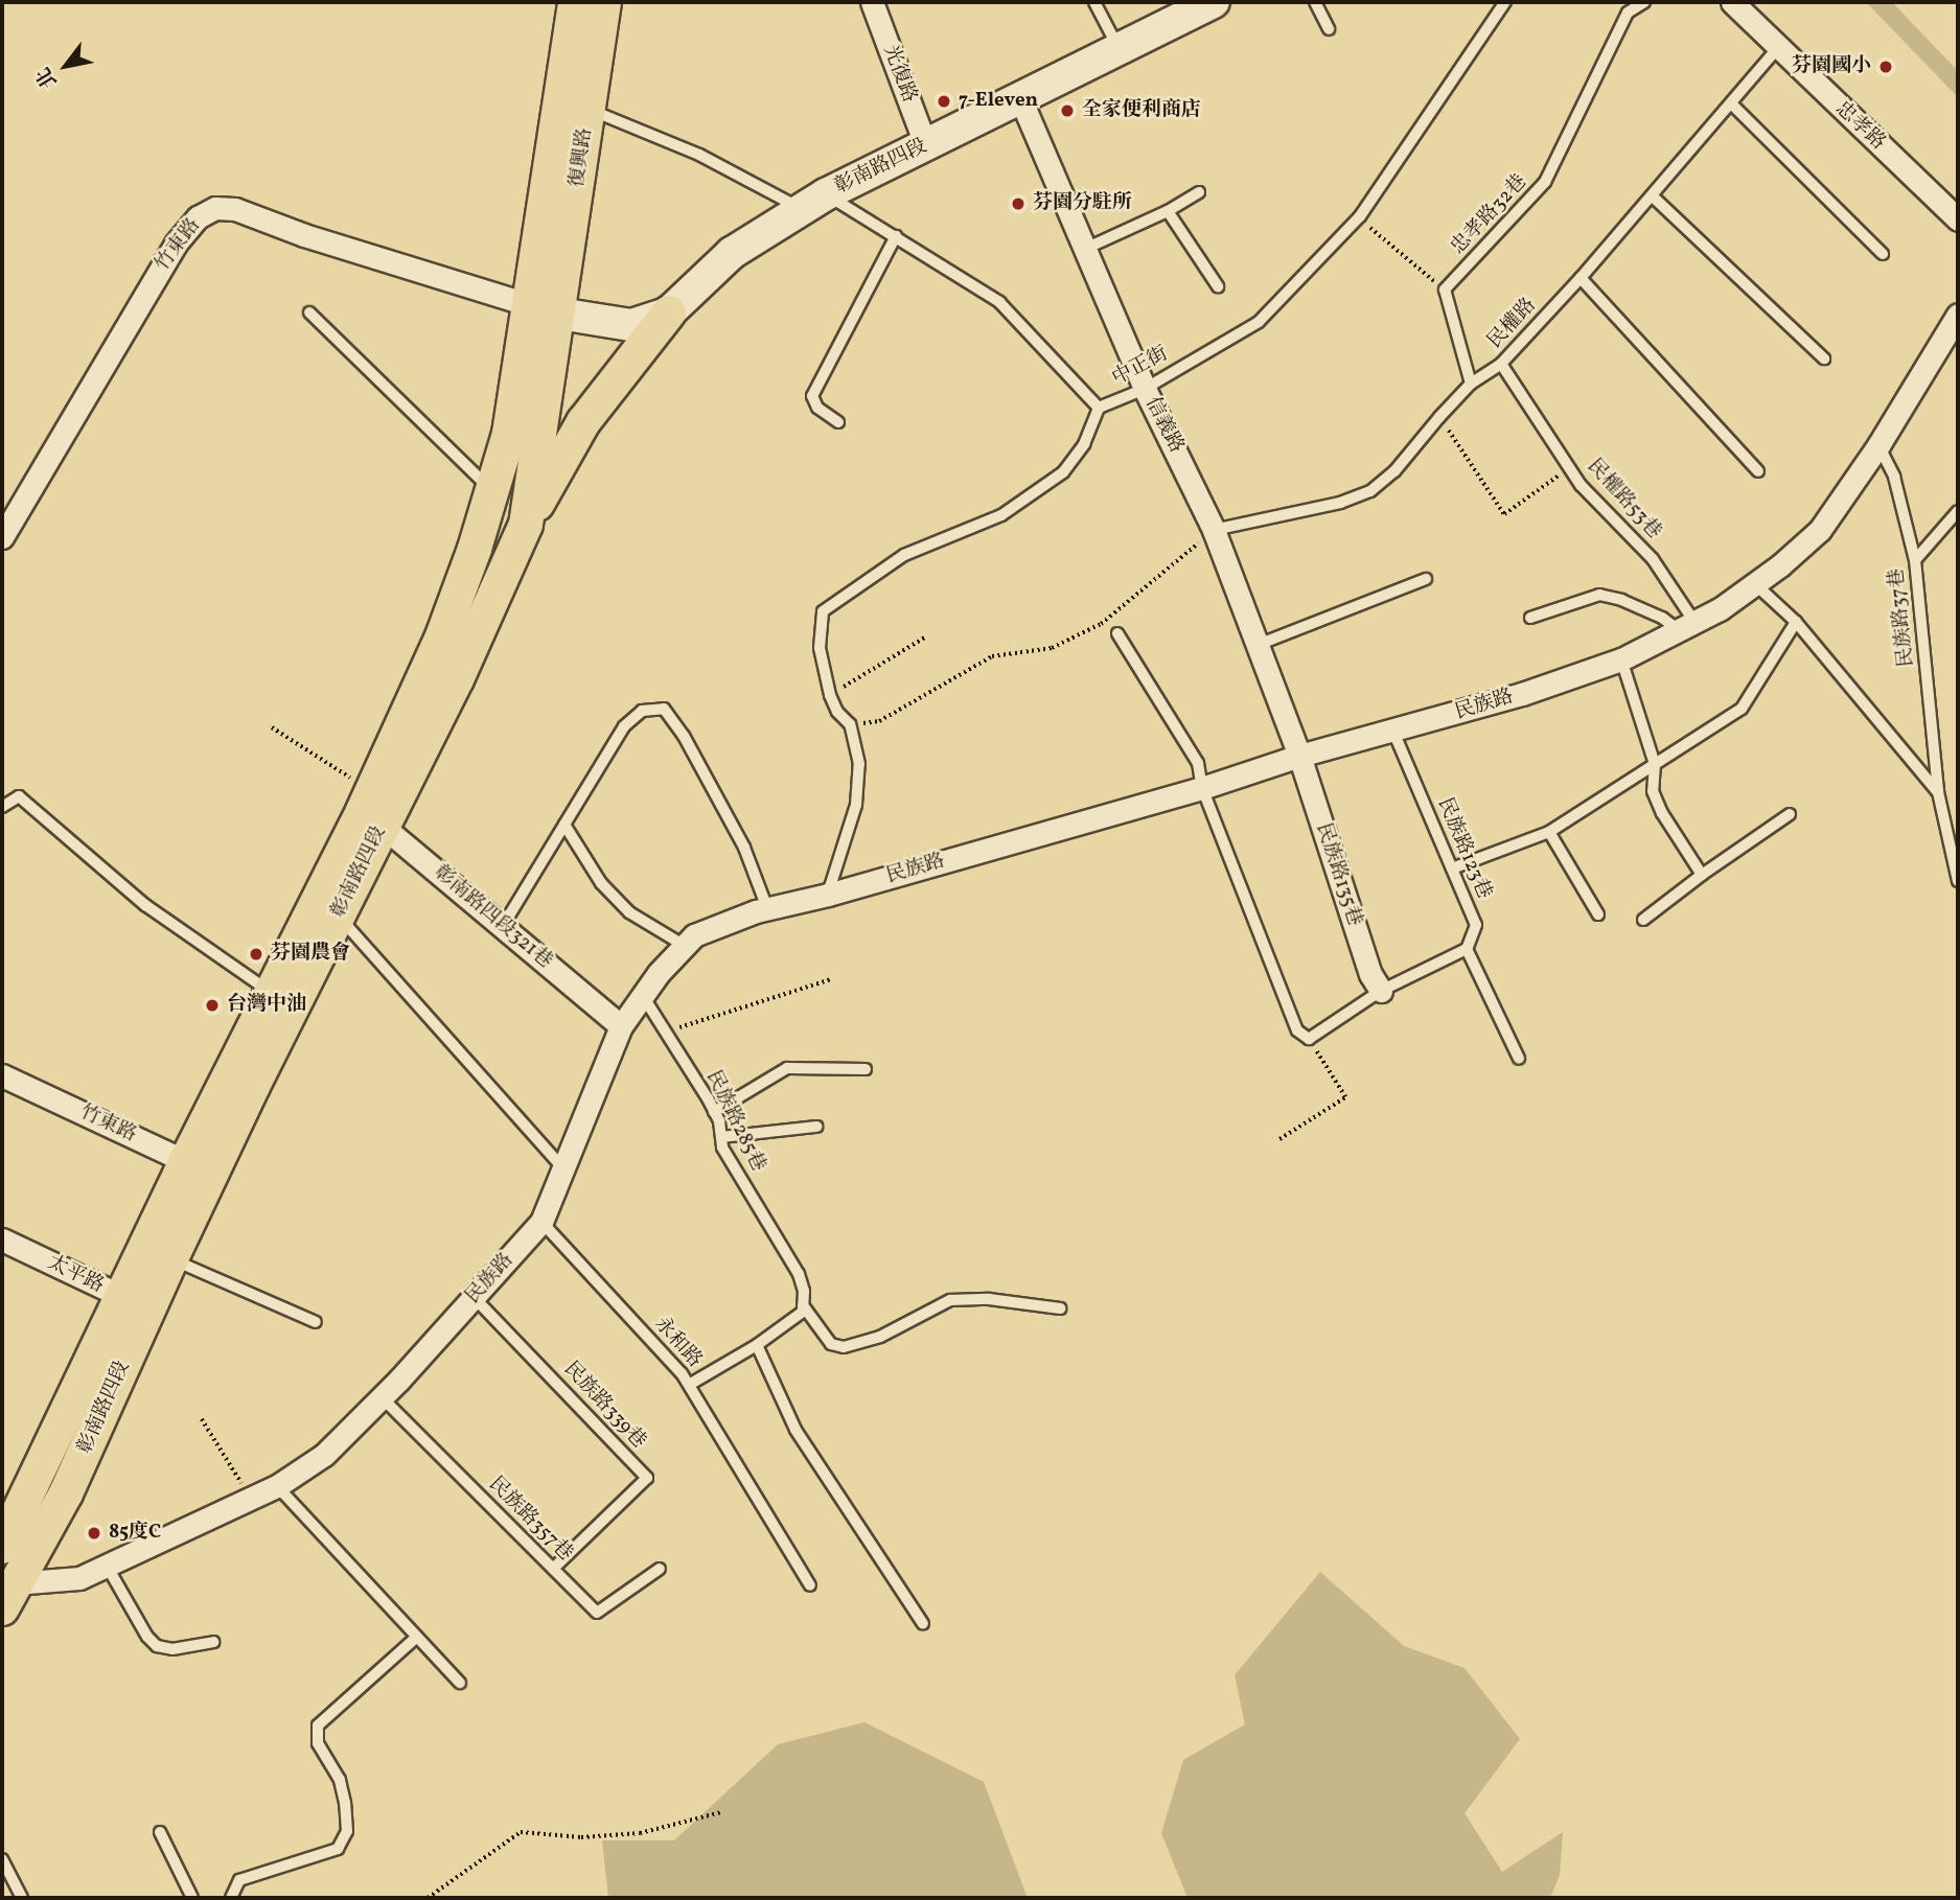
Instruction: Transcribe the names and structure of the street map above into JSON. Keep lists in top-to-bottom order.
{
  "streets": {
    "main road": ["復興路", "彰南路四段"],
    "street": [
      "光復路",
      "忠孝路",
      "竹東路",
      "信義路",
      "民族路",
      "民族路135巷",
      "彰南路四段321巷",
      "太平路"
    ],
    "lane": [
      "忠孝路32巷",
      "民權路",
      "中正街",
      "民權路53巷",
      "民族路37巷",
      "民族路123巷",
      "民族路285巷",
      "永和路",
      "民族路339巷",
      "民族路357巷"
    ]
  },
  "crossings": [
    ["光復路", "彰南路四段"],
    ["忠孝路", "民權路"],
    ["復興路", "彰南路四段"],
    ["復興路", "竹東路"],
    ["彰南路四段", "竹東路"],
    ["彰南路四段", "信義路"],
    ["彰南路四段", "民族路"],
    ["彰南路四段", "彰南路四段321巷"],
    ["彰南路四段", "太平路"],
    ["民權路", "信義路"],
    ["民權路", "民權路53巷"],
    ["中正街", "信義路"],
    ["信義路", "民族路"],
    ["信義路", "民族路135巷"],
    ["民權路53巷", "民族路"],
    ["民族路37巷", "民族路"],
    ["民族路", "民族路123巷"],
    ["民族路", "民族路135巷"],
    ["民族路", "彰南路四段321巷"],
    ["民族路", "民族路285巷"],
    ["民族路", "永和路"],
    ["民族路", "民族路339巷"],
    ["民族路", "民族路357巷"],
    ["民族路285巷", "永和路"],
    ["民族路339巷", "民族路357巷"]
  ],
  "places": [
    "芬園國小",
    "7-Eleven",
    "全家便利商店",
    "芬園分駐所",
    "芬園農會",
    "台灣中油",
    "85度C"
  ],
  "north": "bottom left"
}
